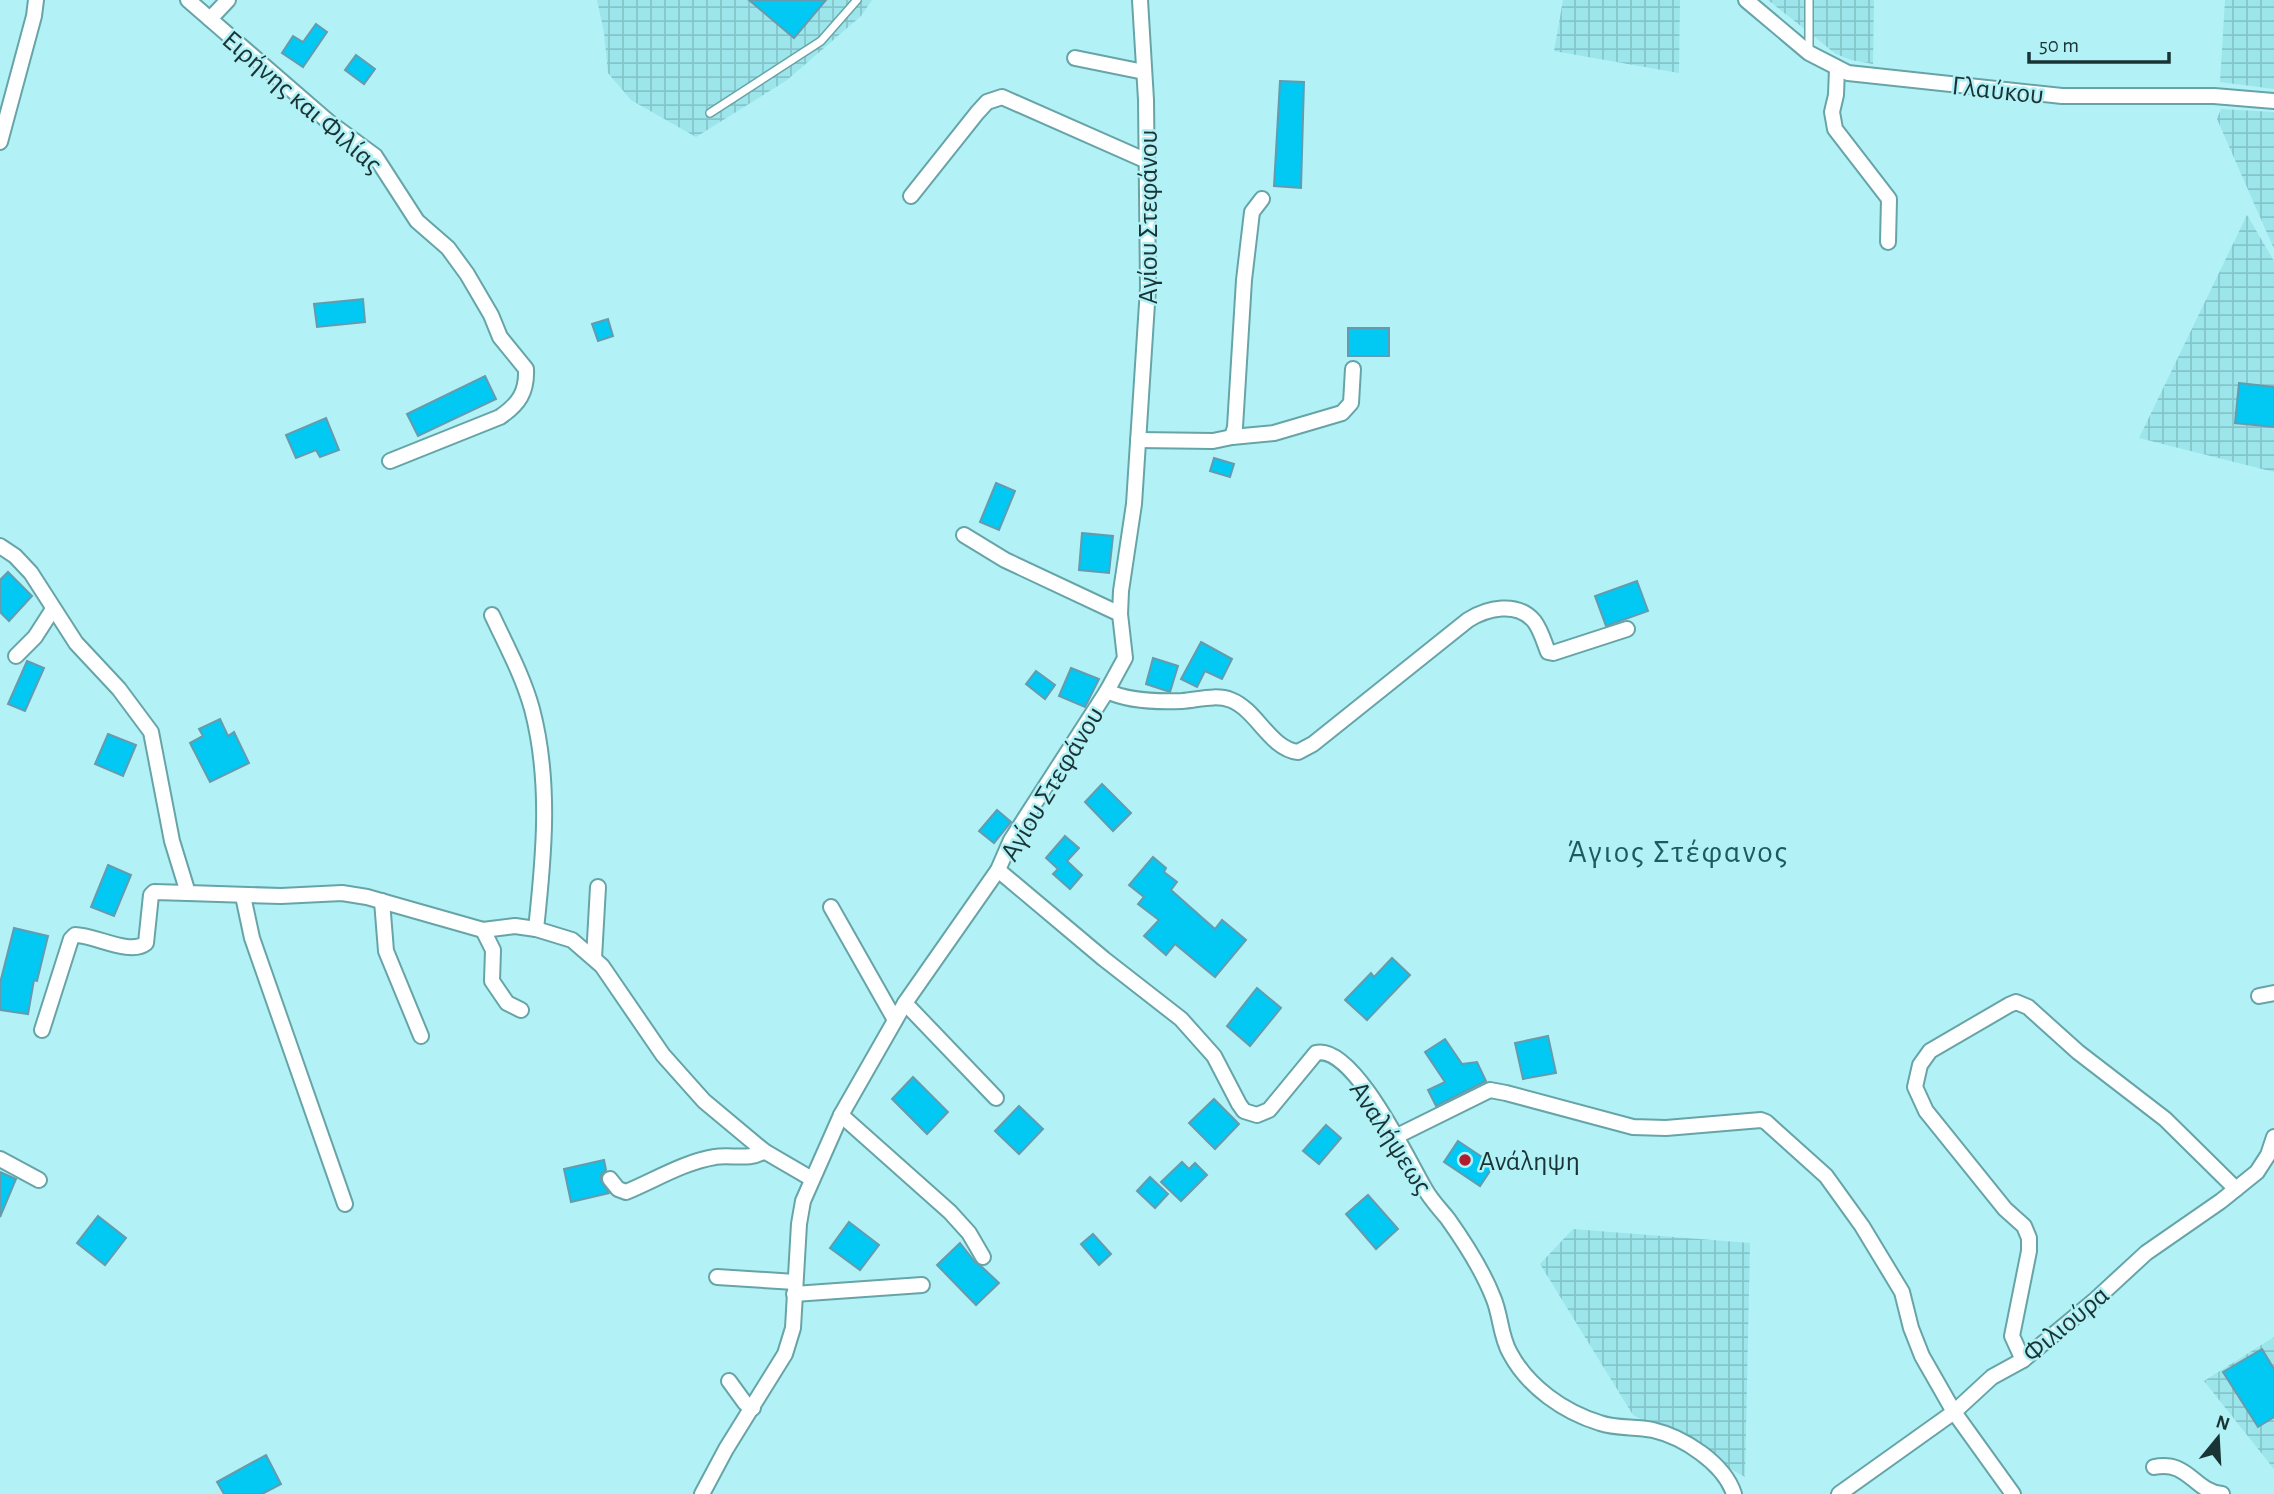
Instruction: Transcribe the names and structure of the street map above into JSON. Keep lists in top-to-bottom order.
{
  "streets": {
    "street": [
      "Γλαύκου",
      "Ειρήνης και Φιλίας",
      "Αγίου Στεφάνου",
      "Αναλήψεως",
      "Φιλιούρα"
    ]
  },
  "crossings": [
    ["Αγίου Στεφάνου", "Αναλήψεως"]
  ],
  "districts": ["Άγιος Στέφανος"],
  "places": ["Ανάληψη"],
  "scale_bar": "50 m",
  "north": "top"
}
